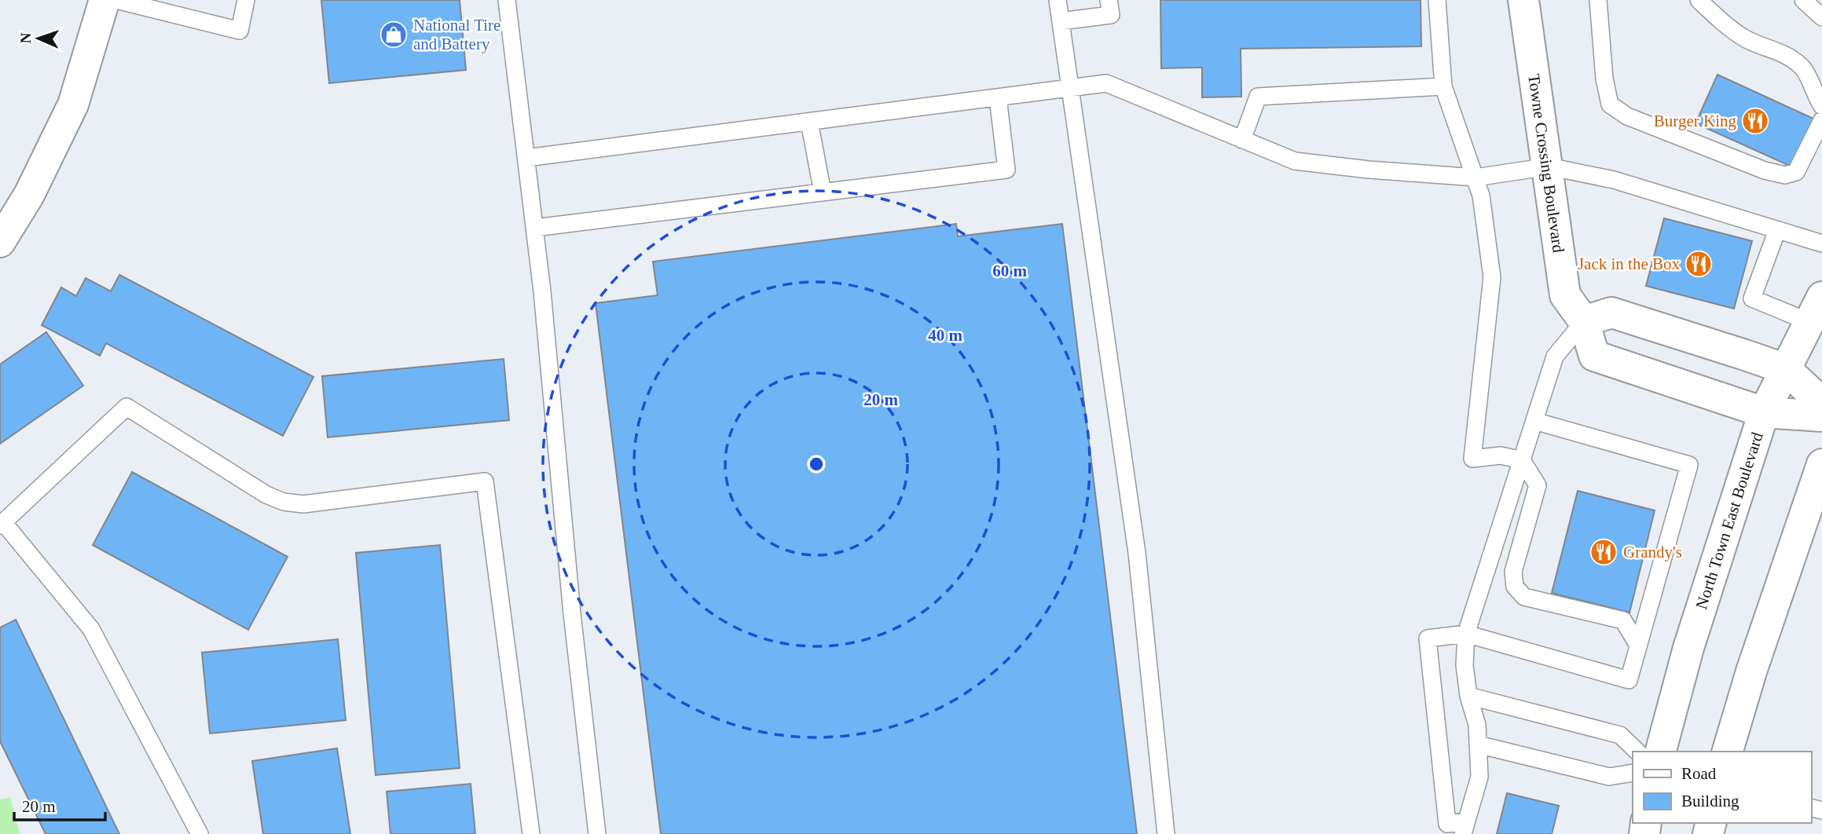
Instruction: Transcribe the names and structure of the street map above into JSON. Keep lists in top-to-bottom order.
{
  "streets": {
    "street": ["Towne Crossing Boulevard", "North Town East Boulevard"]
  },
  "crossings": [
    ["Towne Crossing Boulevard", "North Town East Boulevard"]
  ],
  "places": {
    "shop": ["National Tire and Battery"],
    "restaurant": ["Burger King", "Jack in the Box", "Grandy's"]
  },
  "legend": ["Road", "Building"],
  "scale_bar": "20 m",
  "north": "left",
  "rings": ["60 m", "40 m", "20 m"]
}
